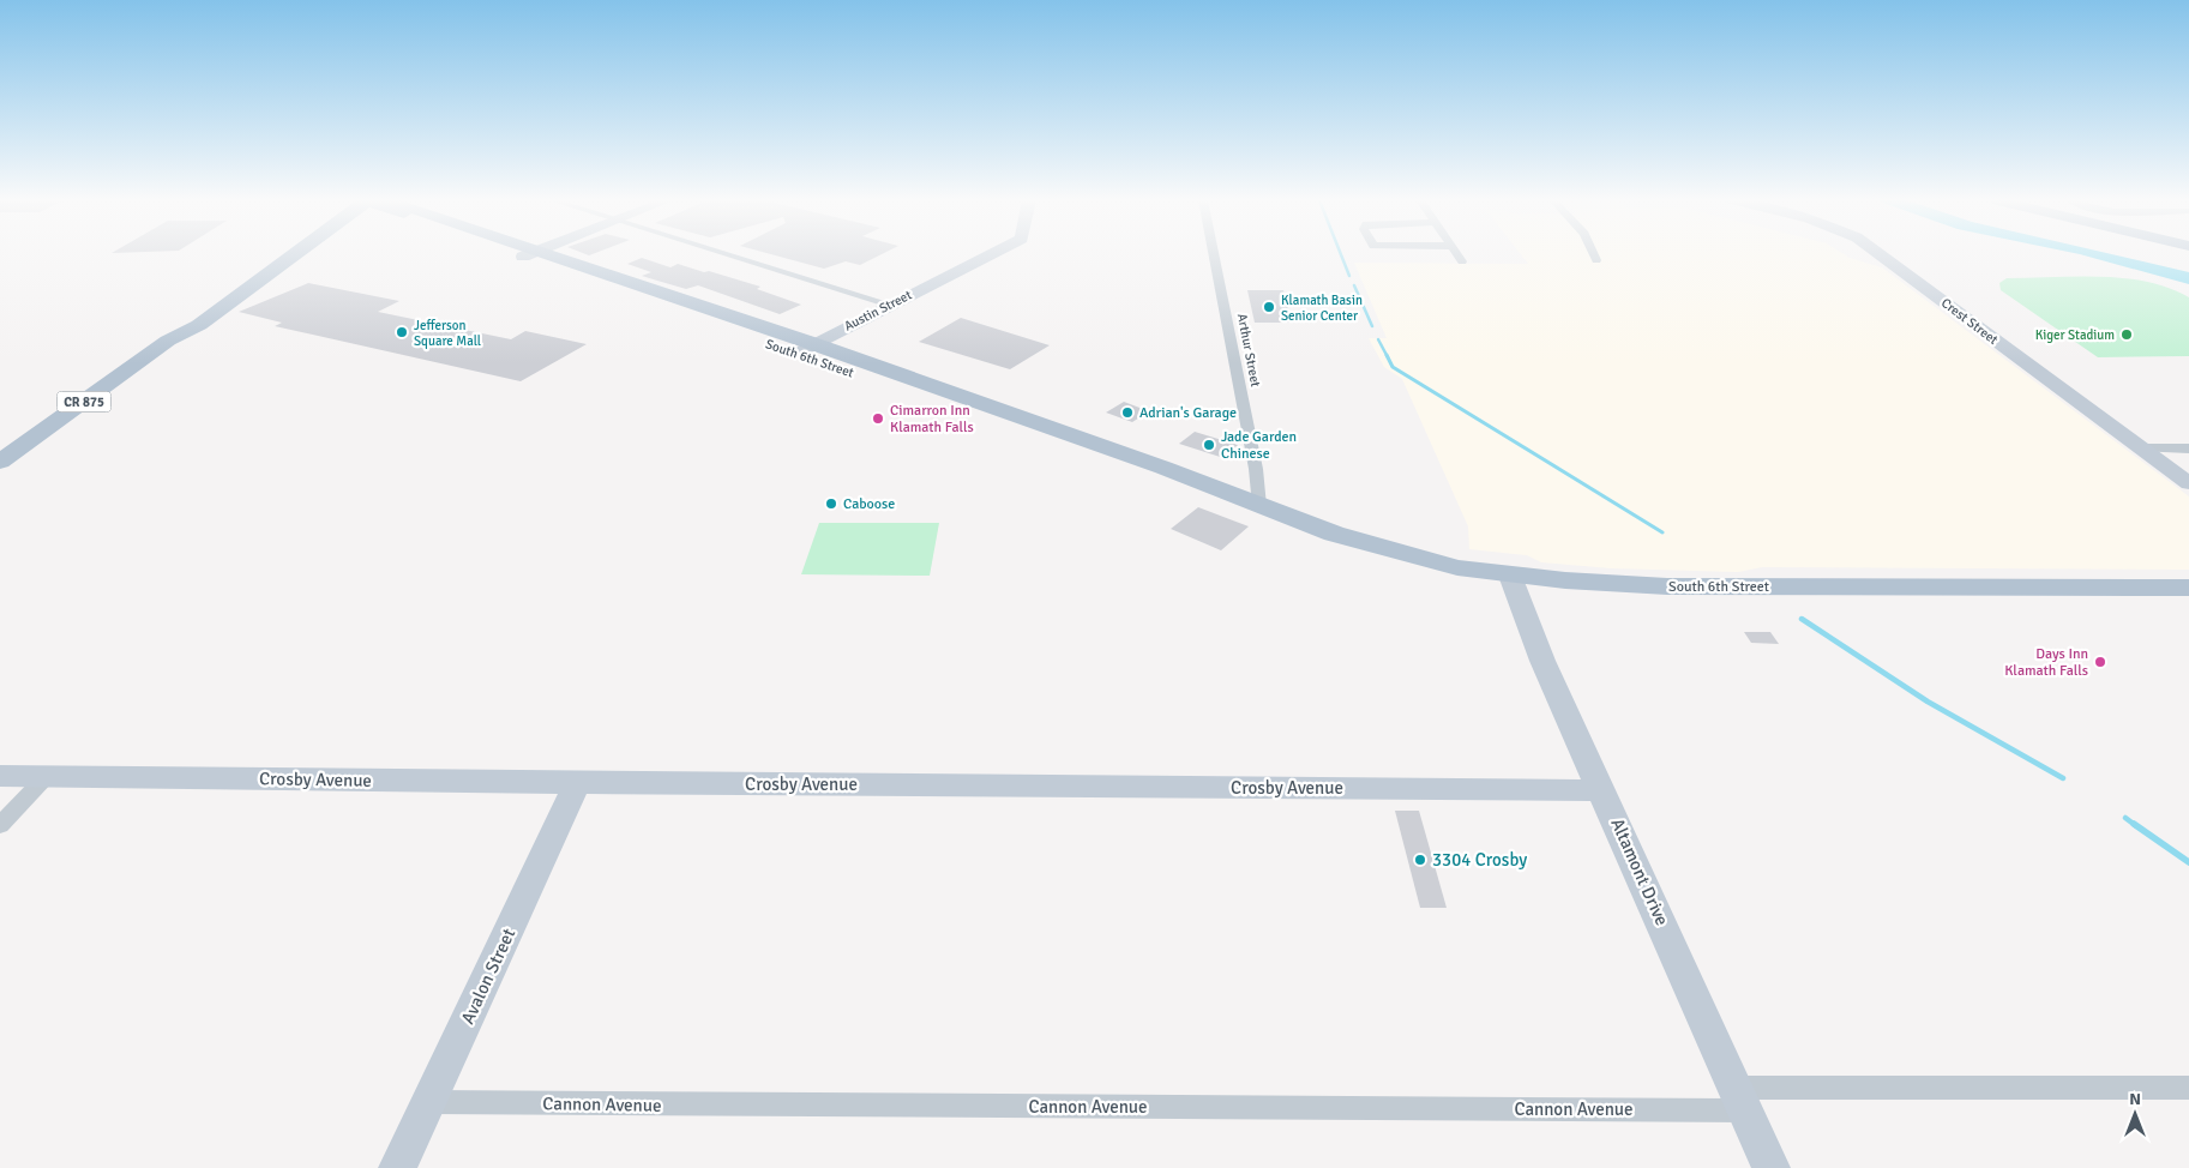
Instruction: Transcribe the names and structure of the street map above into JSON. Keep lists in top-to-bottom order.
{
  "streets": {
    "main road": ["South 6th Street", "CR 875"],
    "street": [
      "Austin Street",
      "Crest Street",
      "Arthur Street",
      "Crosby Avenue",
      "Altamont Drive",
      "Avalon Street",
      "Cannon Avenue"
    ]
  },
  "crossings": [
    ["Austin Street", "South 6th Street"],
    ["Arthur Street", "South 6th Street"],
    ["South 6th Street", "Altamont Drive"],
    ["Crosby Avenue", "Altamont Drive"],
    ["Crosby Avenue", "Avalon Street"],
    ["Altamont Drive", "Cannon Avenue"],
    ["Avalon Street", "Cannon Avenue"]
  ],
  "places": [
    "Klamath Basin Senior Center",
    "Jefferson Square Mall",
    "Kiger Stadium",
    "Adrian's Garage",
    "Cimarron Inn Klamath Falls",
    "Jade Garden Chinese",
    "Caboose",
    "Days Inn Klamath Falls",
    "3304 Crosby"
  ],
  "north": "top"
}
